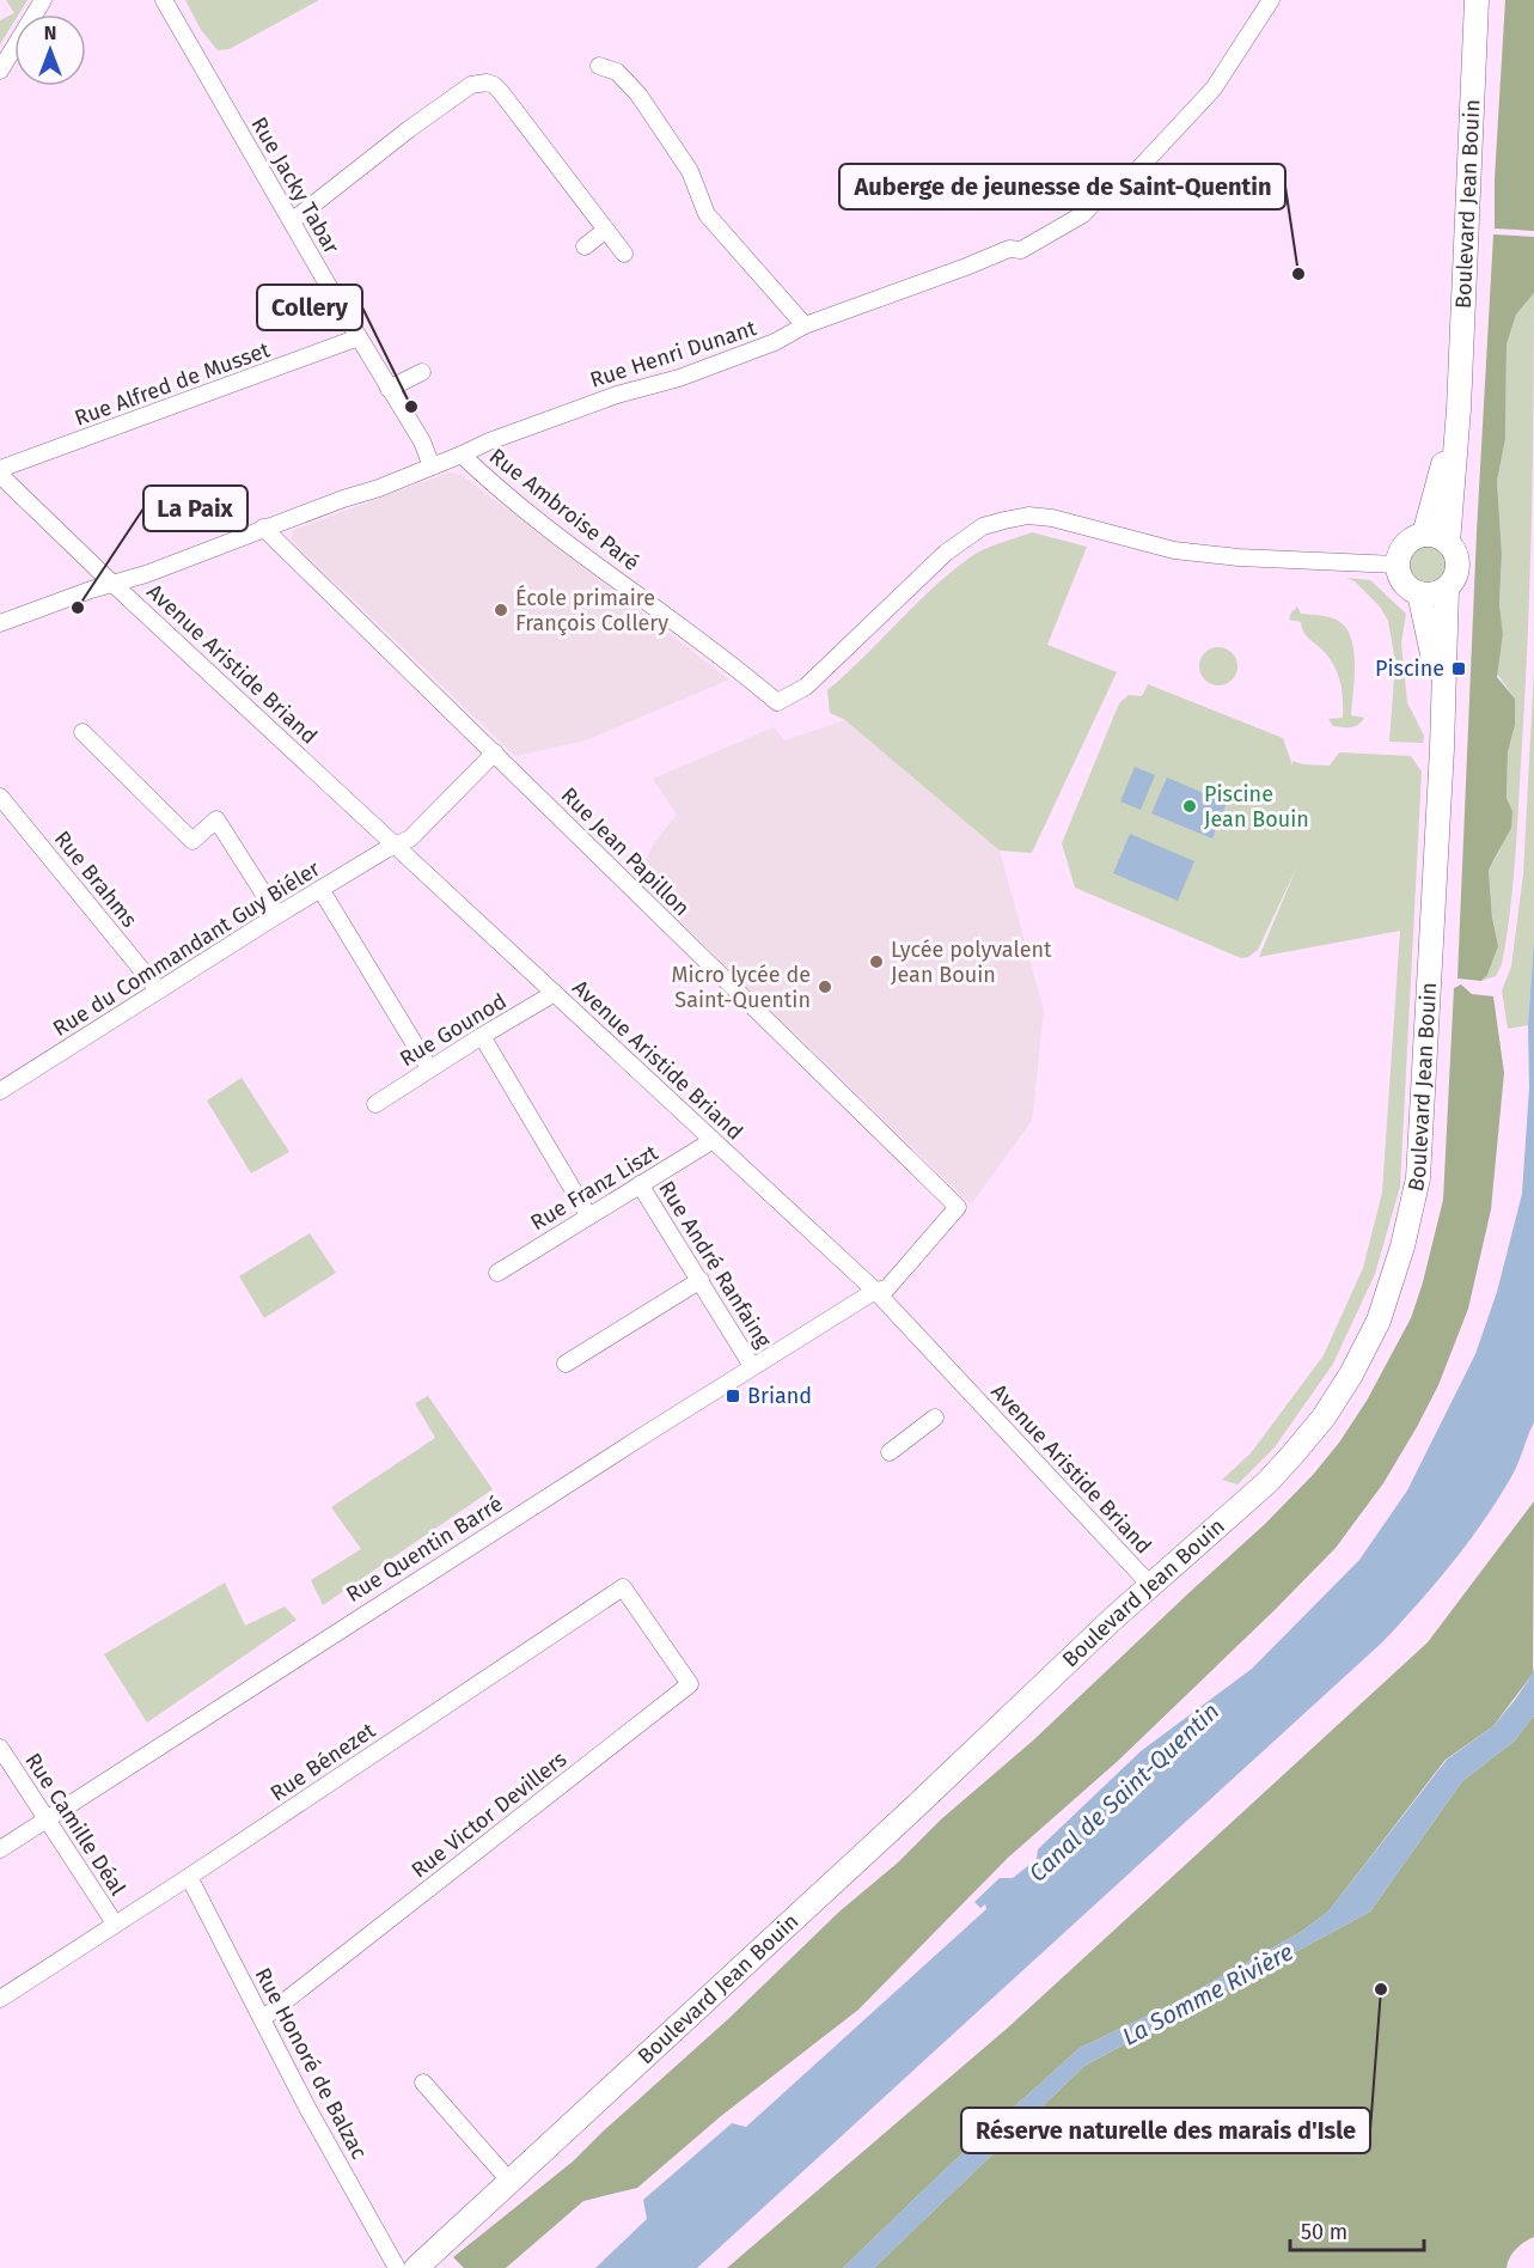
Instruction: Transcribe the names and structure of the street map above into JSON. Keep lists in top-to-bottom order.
{
  "streets": {
    "street": [
      "Rue Jacky Tabar",
      "Boulevard Jean Bouin",
      "Rue Henri Dunant",
      "Rue Alfred de Musset",
      "Rue Ambroise Paré",
      "Avenue Aristide Briand",
      "Rue Jean Papillon",
      "Rue Brahms",
      "Rue du Commandant Guy Biéler",
      "Rue Gounod",
      "Rue Franz Liszt",
      "Rue André Ranfaing",
      "Rue Quentin Barré",
      "Rue Bénezet",
      "Rue Victor Devillers",
      "Rue Camille Déal",
      "Rue Honoré de Balzac"
    ]
  },
  "crossings": [
    ["Rue Jacky Tabar", "Rue Henri Dunant"],
    ["Rue Jacky Tabar", "Rue Alfred de Musset"],
    ["Boulevard Jean Bouin", "Rue Ambroise Paré"],
    ["Boulevard Jean Bouin", "Avenue Aristide Briand"],
    ["Rue Henri Dunant", "Rue Ambroise Paré"],
    ["Rue Henri Dunant", "Avenue Aristide Briand"],
    ["Rue Henri Dunant", "Rue Jean Papillon"],
    ["Avenue Aristide Briand", "Rue du Commandant Guy Biéler"],
    ["Avenue Aristide Briand", "Rue Gounod"],
    ["Avenue Aristide Briand", "Rue Franz Liszt"],
    ["Avenue Aristide Briand", "Rue Quentin Barré"],
    ["Rue Jean Papillon", "Rue du Commandant Guy Biéler"],
    ["Rue Jean Papillon", "Rue Quentin Barré"],
    ["Rue Brahms", "Rue du Commandant Guy Biéler"],
    ["Rue Franz Liszt", "Rue André Ranfaing"],
    ["Rue André Ranfaing", "Rue Quentin Barré"],
    ["Rue Quentin Barré", "Rue Camille Déal"],
    ["Rue Bénezet", "Rue Victor Devillers"],
    ["Rue Bénezet", "Rue Camille Déal"],
    ["Rue Bénezet", "Rue Honoré de Balzac"],
    ["Rue Victor Devillers", "Rue Honoré de Balzac"]
  ],
  "water": ["Canal de Saint-Quentin", "La Somme Rivière"],
  "places": {
    "other": [
      "Auberge de jeunesse de Saint-Quentin",
      "Collery",
      "La Paix",
      "École primaire François Collery",
      "Piscine Jean Bouin",
      "Lycée polyvalent Jean Bouin",
      "Micro lycée de Saint-Quentin",
      "Réserve naturelle des marais d'Isle"
    ],
    "transit": ["Piscine", "Briand"]
  },
  "scale_bar": "50 m",
  "north": "top"
}
